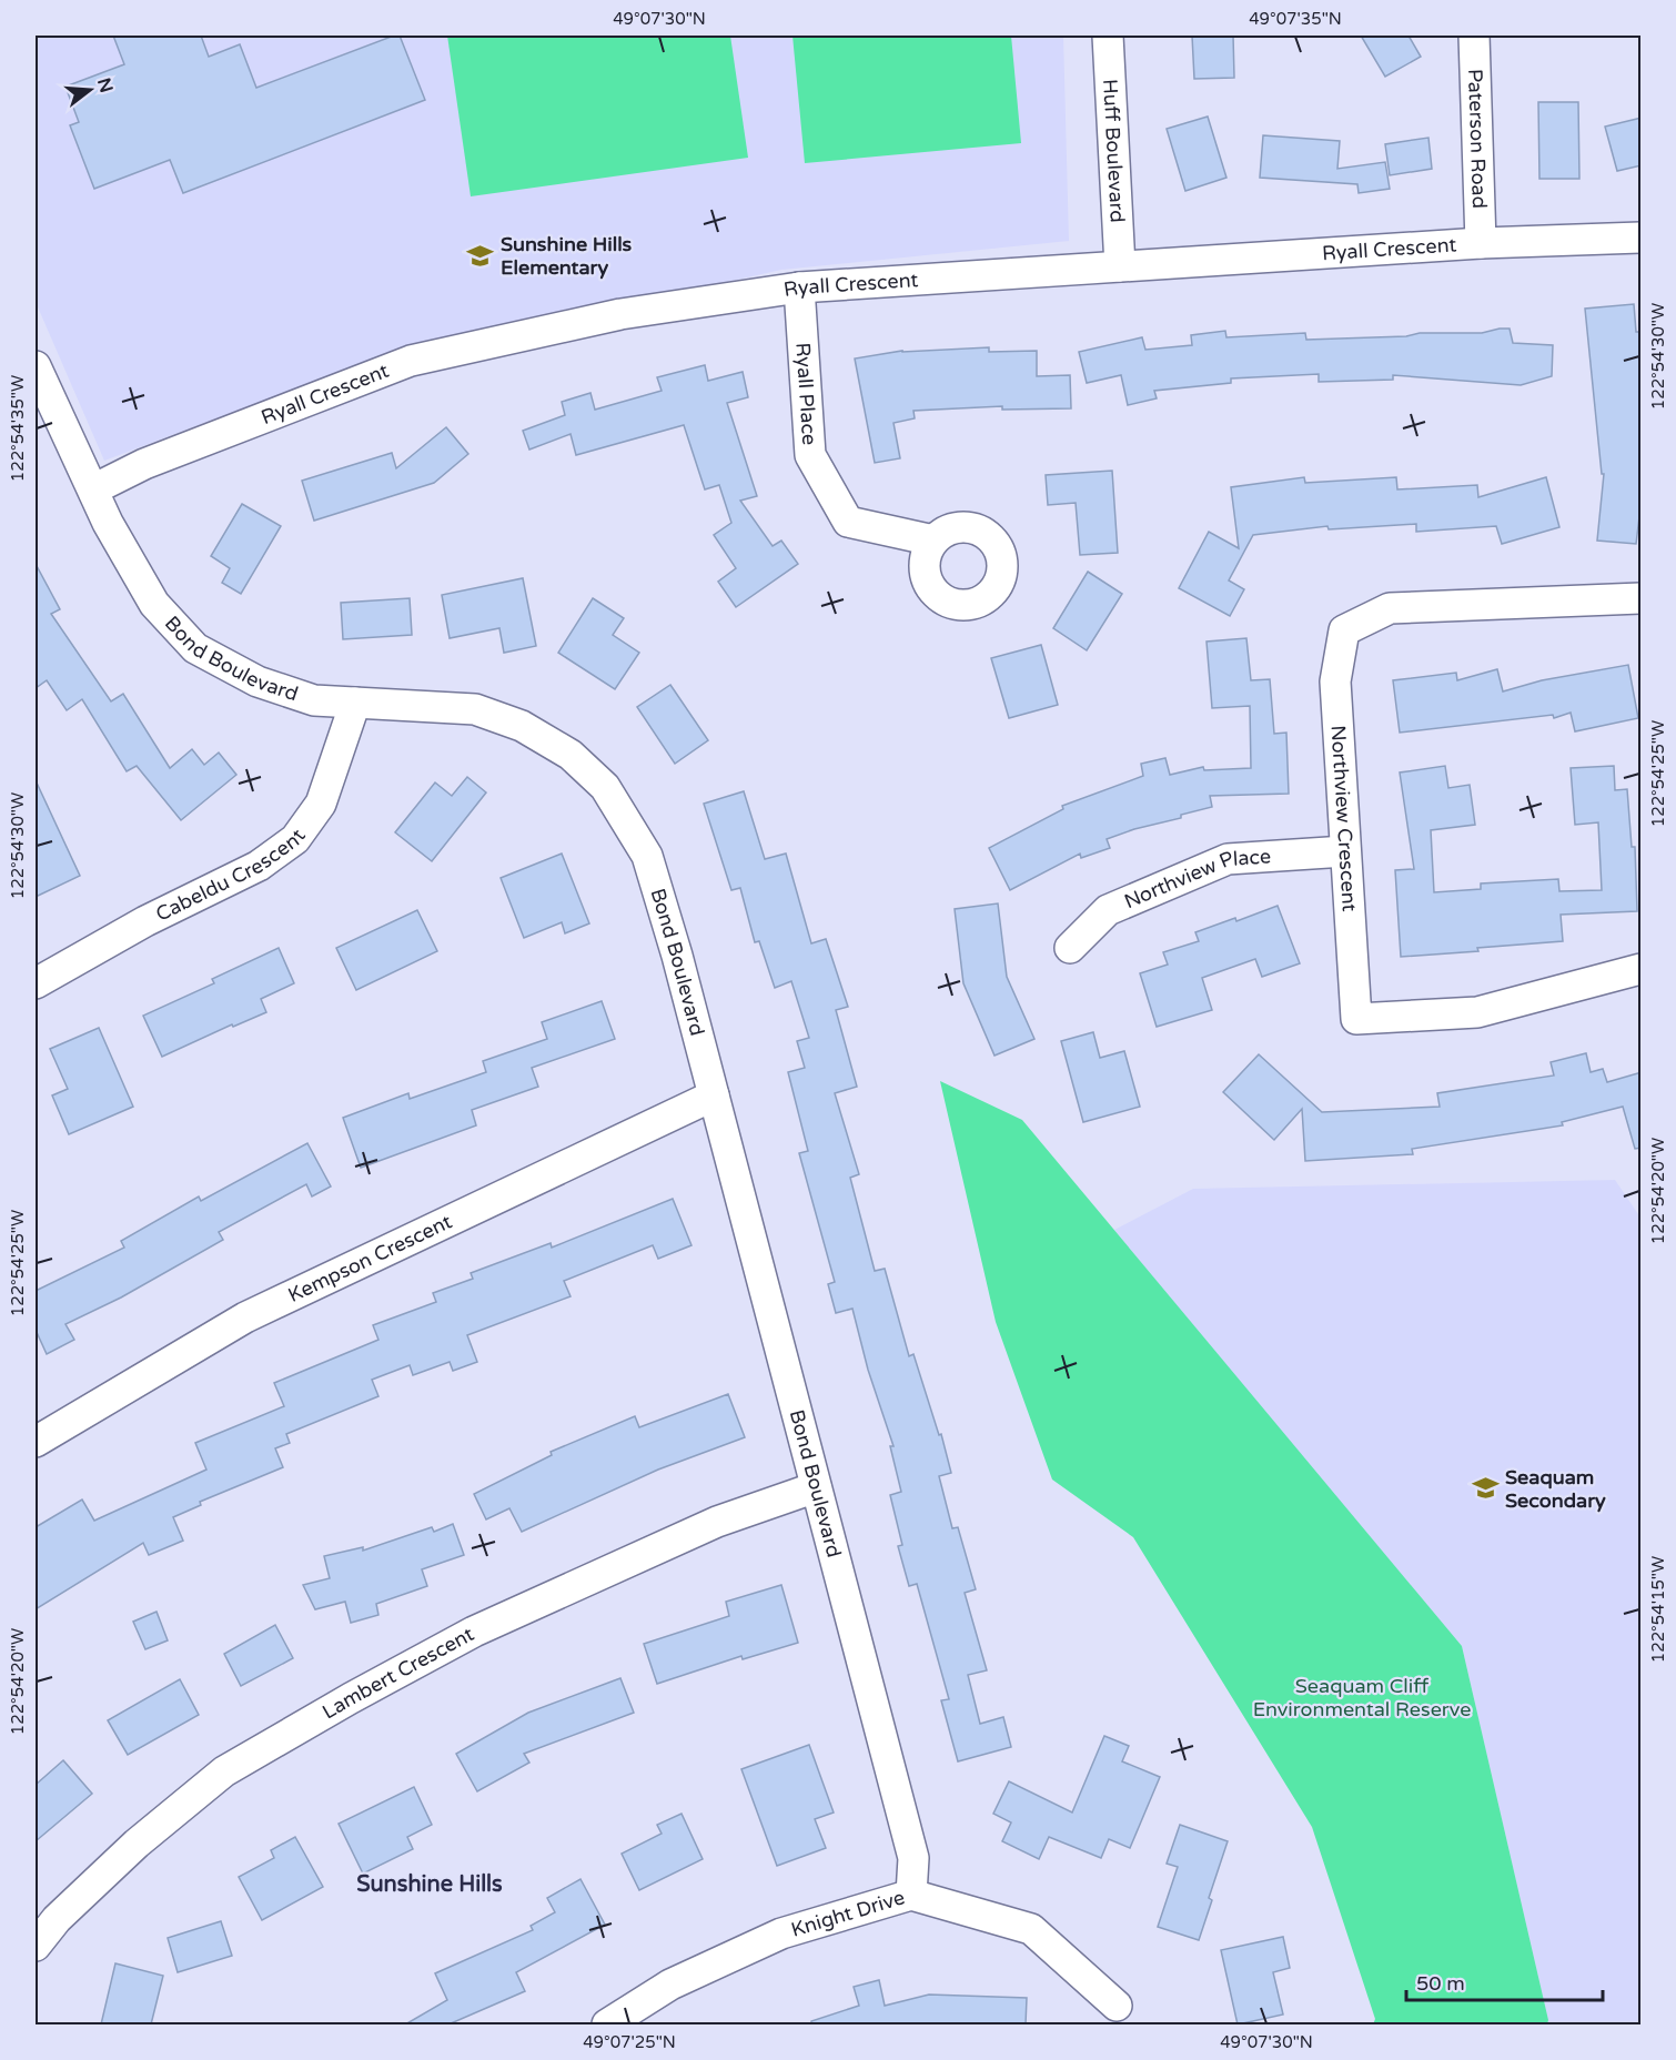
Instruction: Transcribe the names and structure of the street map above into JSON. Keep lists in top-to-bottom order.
{
  "streets": {
    "street": [
      "Paterson Road",
      "Huff Boulevard",
      "Ryall Crescent",
      "Ryall Place",
      "Bond Boulevard",
      "Northview Crescent",
      "Cabeldu Crescent",
      "Northview Place",
      "Kempson Crescent",
      "Lambert Crescent",
      "Knight Drive"
    ]
  },
  "crossings": [
    ["Paterson Road", "Ryall Crescent"],
    ["Huff Boulevard", "Ryall Crescent"],
    ["Ryall Crescent", "Ryall Place"],
    ["Ryall Crescent", "Bond Boulevard"],
    ["Bond Boulevard", "Cabeldu Crescent"],
    ["Bond Boulevard", "Kempson Crescent"],
    ["Bond Boulevard", "Lambert Crescent"],
    ["Bond Boulevard", "Knight Drive"],
    ["Northview Crescent", "Northview Place"]
  ],
  "districts": ["Sunshine Hills"],
  "parks": ["Seaquam Cliff Environmental Reserve"],
  "places": {
    "school or university": ["Sunshine Hills Elementary", "Seaquam Secondary"]
  },
  "scale_bar": "50 m",
  "north": "right",
  "coordinates": [
    "49°07'30\"N",
    "49°07'35\"N",
    "122°54'30\"W",
    "122°54'35\"W",
    "122°54'25\"W",
    "122°54'20\"W",
    "122°54'15\"W",
    "49°07'25\"N"
  ]
}
